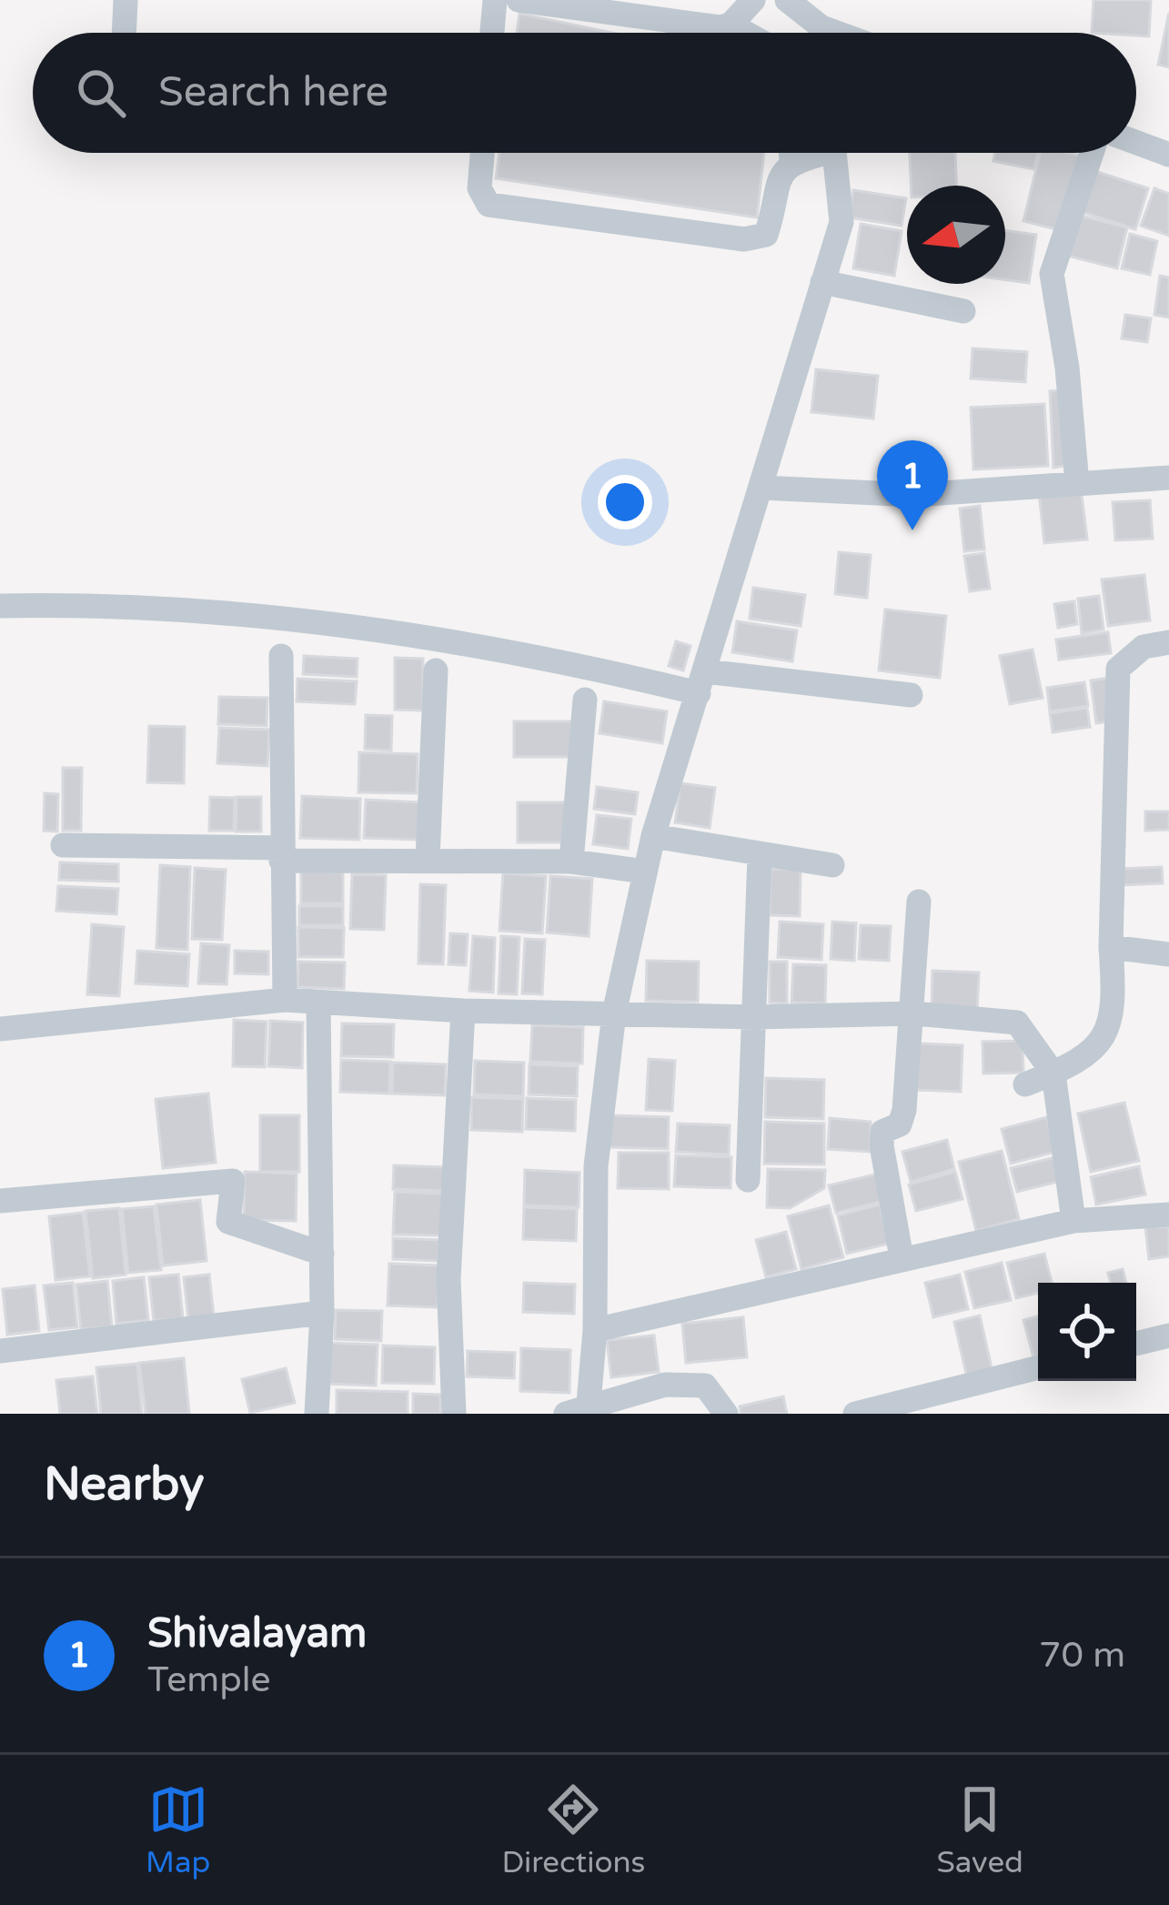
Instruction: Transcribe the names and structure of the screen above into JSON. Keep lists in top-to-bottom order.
{
  "north": "left",
  "page": {
    "search": "Search here",
    "pins": "1",
    "heading": "Nearby",
    "list": [
      {
        "mark": "1",
        "name": "Shivalayam",
        "note": "Temple",
        "value": "70 m"
      }
    ],
    "nav": ["Map", "Directions", "Saved"]
  }
}
